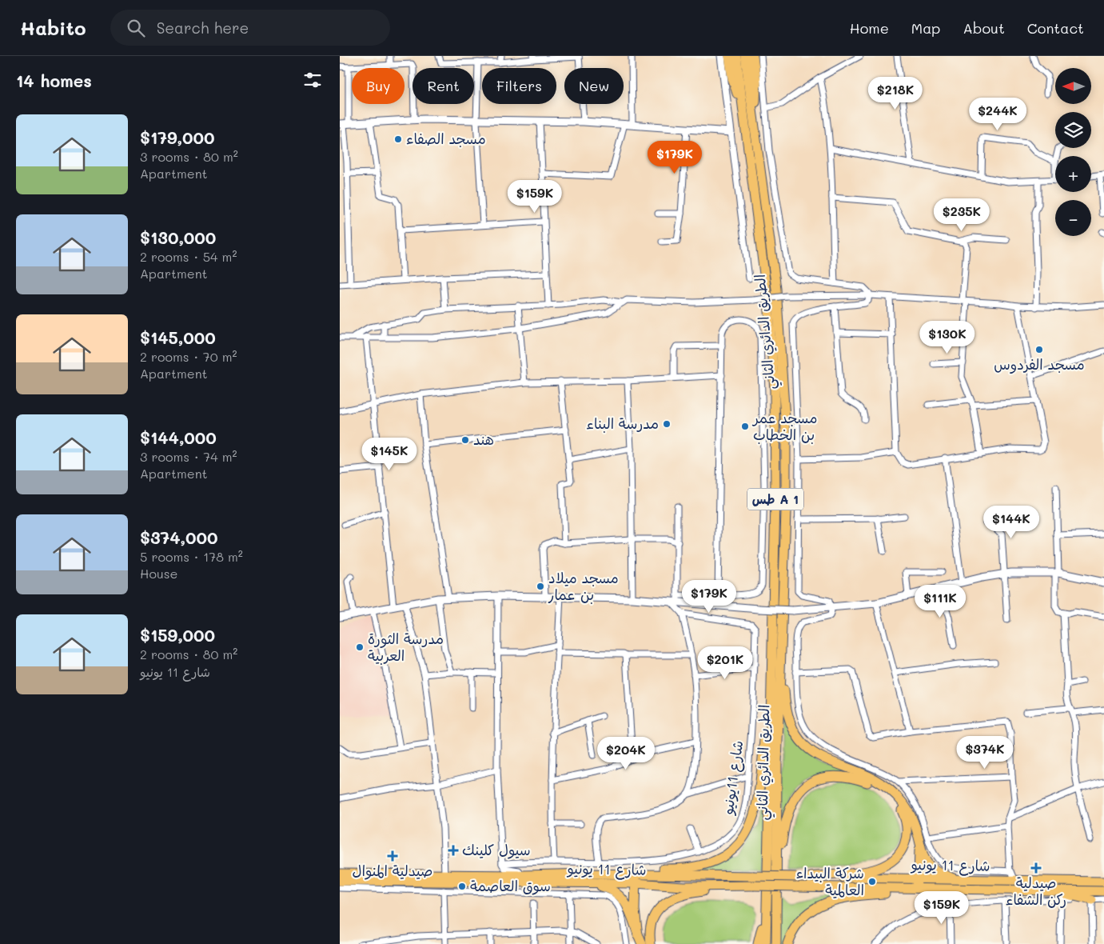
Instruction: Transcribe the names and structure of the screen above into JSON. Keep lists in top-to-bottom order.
{
  "streets": {
    "highway": ["الطريق الدائري الثاني", "طس A 1", "شارع 11 يونيو"],
    "street": ["شارع 11يونيو"]
  },
  "places": {
    "other": [
      "مسجد الصفاء",
      "مسجد الفردوس",
      "مدرسة البناء",
      "مسجد عمر بن الخطاب",
      "هند",
      "مسجد ميلاد بن عمار",
      "مدرسة الثورة العربية",
      "شركة البيداء العالمية",
      "سوق العاصمة"
    ],
    "health": ["سيول كلينك", "صيدلية المنوال", "صيدلية ركن الشفاء"]
  },
  "north": "left",
  "page": {
    "header": "Habito",
    "search": "Search here",
    "nav": [
      "Home",
      "Map",
      "About",
      "Contact"
    ],
    "heading": "14 homes",
    "map_buttons": ["+", "−"],
    "chip": [
      "Buy",
      "Rent",
      "Filters",
      "New"
    ],
    "price": [
      "$218K",
      "$244K",
      "$179K",
      "$159K",
      "$235K",
      "$130K",
      "$145K",
      "$144K",
      "$179K",
      "$111K",
      "$201K",
      "$374K",
      "$204K",
      "$159K"
    ],
    "list": [
      {
        "name": "$179,000",
        "note": "3 rooms · 80 m² · Apartment"
      },
      {
        "name": "$130,000",
        "note": "2 rooms · 54 m² · Apartment"
      },
      {
        "name": "$145,000",
        "note": "2 rooms · 70 m² · Apartment"
      },
      {
        "name": "$144,000",
        "note": "3 rooms · 74 m² · Apartment"
      },
      {
        "name": "$374,000",
        "note": "5 rooms · 178 m² · House"
      },
      {
        "name": "$159,000",
        "note": "2 rooms · 80 m² · شارع 11 يونيو"
      }
    ]
  }
}
